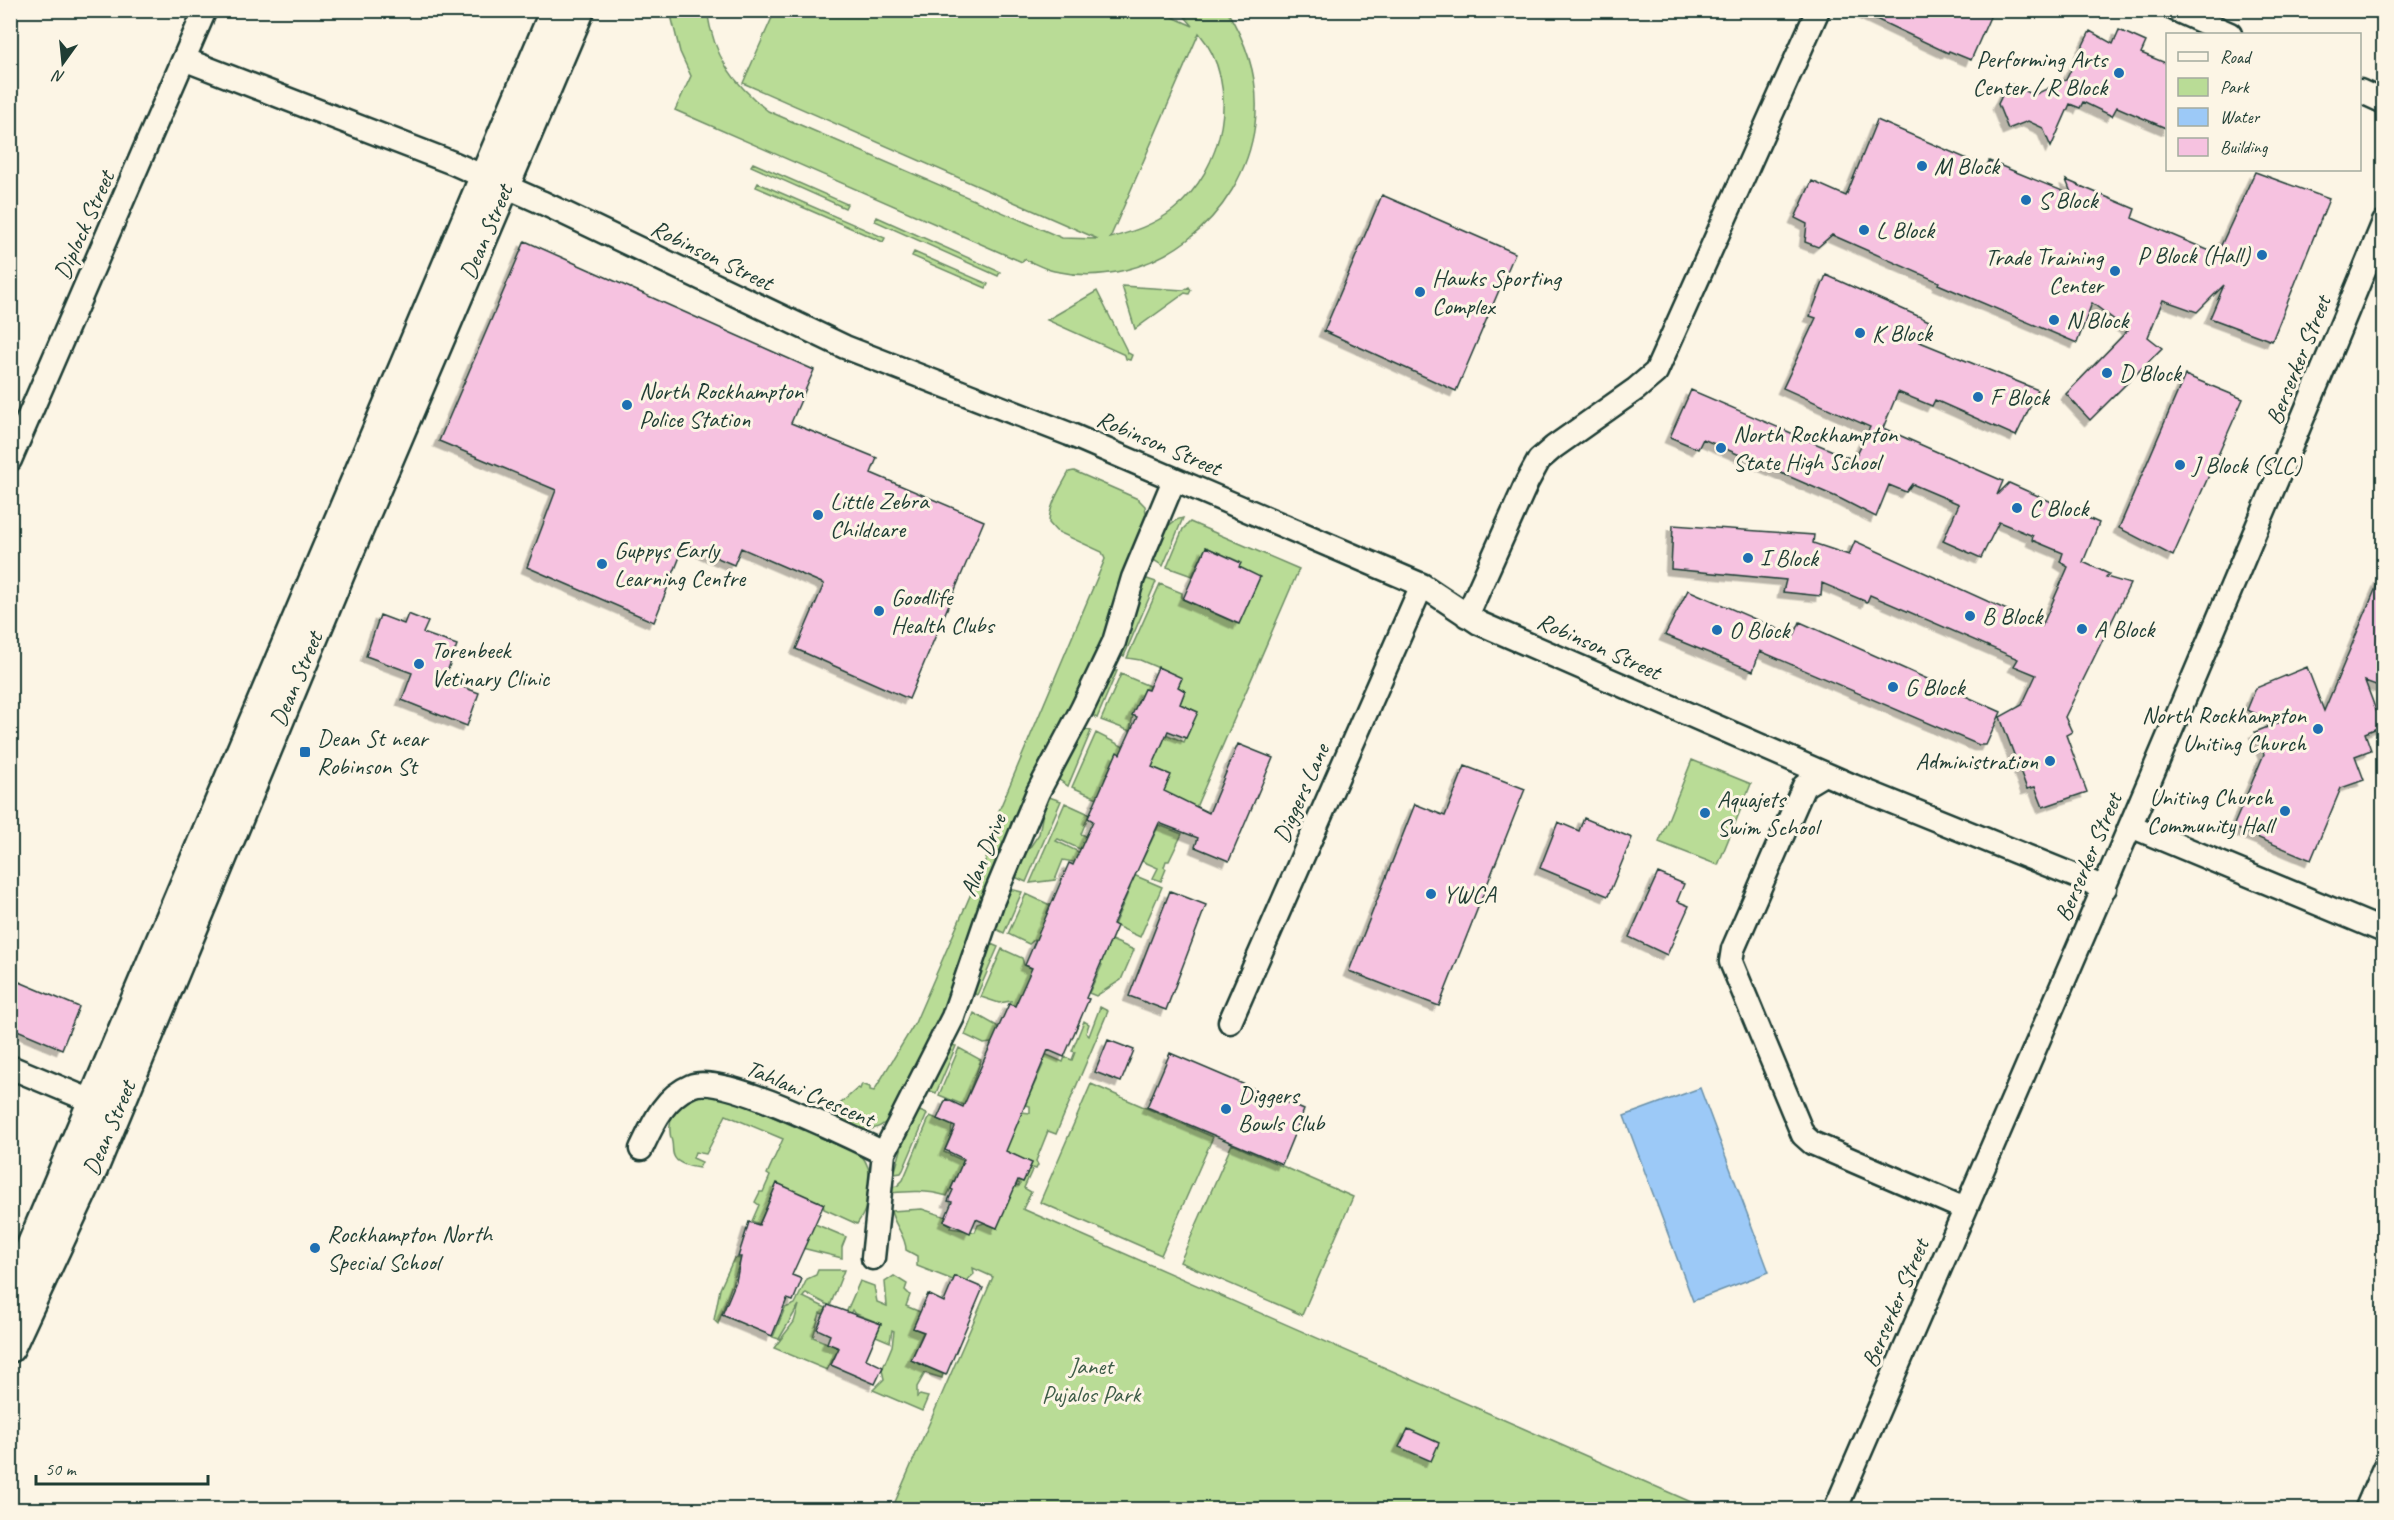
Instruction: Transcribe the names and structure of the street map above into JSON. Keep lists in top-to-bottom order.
{
  "streets": {
    "main road": ["Dean Street"],
    "street": [
      "Diplock Street",
      "Robinson Street",
      "Berserker Street",
      "Diggers Lane",
      "Alan Drive",
      "Tahlani Crescent"
    ]
  },
  "crossings": [
    ["Diplock Street", "Robinson Street"],
    ["Dean Street", "Robinson Street"],
    ["Robinson Street", "Berserker Street"],
    ["Robinson Street", "Diggers Lane"],
    ["Robinson Street", "Alan Drive"],
    ["Alan Drive", "Tahlani Crescent"]
  ],
  "parks": ["Janet Pujalos Park"],
  "places": {
    "other": [
      "Performing Arts Center / R Block",
      "M Block",
      "S Block",
      "L Block",
      "P Block (Hall)",
      "Trade Training Center",
      "Hawks Sporting Complex",
      "N Block",
      "K Block",
      "D Block",
      "F Block",
      "North Rockhampton Police Station",
      "North Rockhampton State High School",
      "J Block (SLC)",
      "C Block",
      "Little Zebra Childcare",
      "I Block",
      "Guppys Early Learning Centre",
      "Goodlife Health Clubs",
      "B Block",
      "A Block",
      "O Block",
      "Torenbeek Vetinary Clinic",
      "G Block",
      "North Rockhampton Uniting Church",
      "Administration",
      "Uniting Church Community Hall",
      "Aquajets Swim School",
      "YWCA",
      "Diggers Bowls Club",
      "Rockhampton North Special School"
    ],
    "transit": ["Dean St near Robinson St"]
  },
  "legend": [
    "Road",
    "Park",
    "Water",
    "Building"
  ],
  "scale_bar": "50 m",
  "north": "bottom"
}
